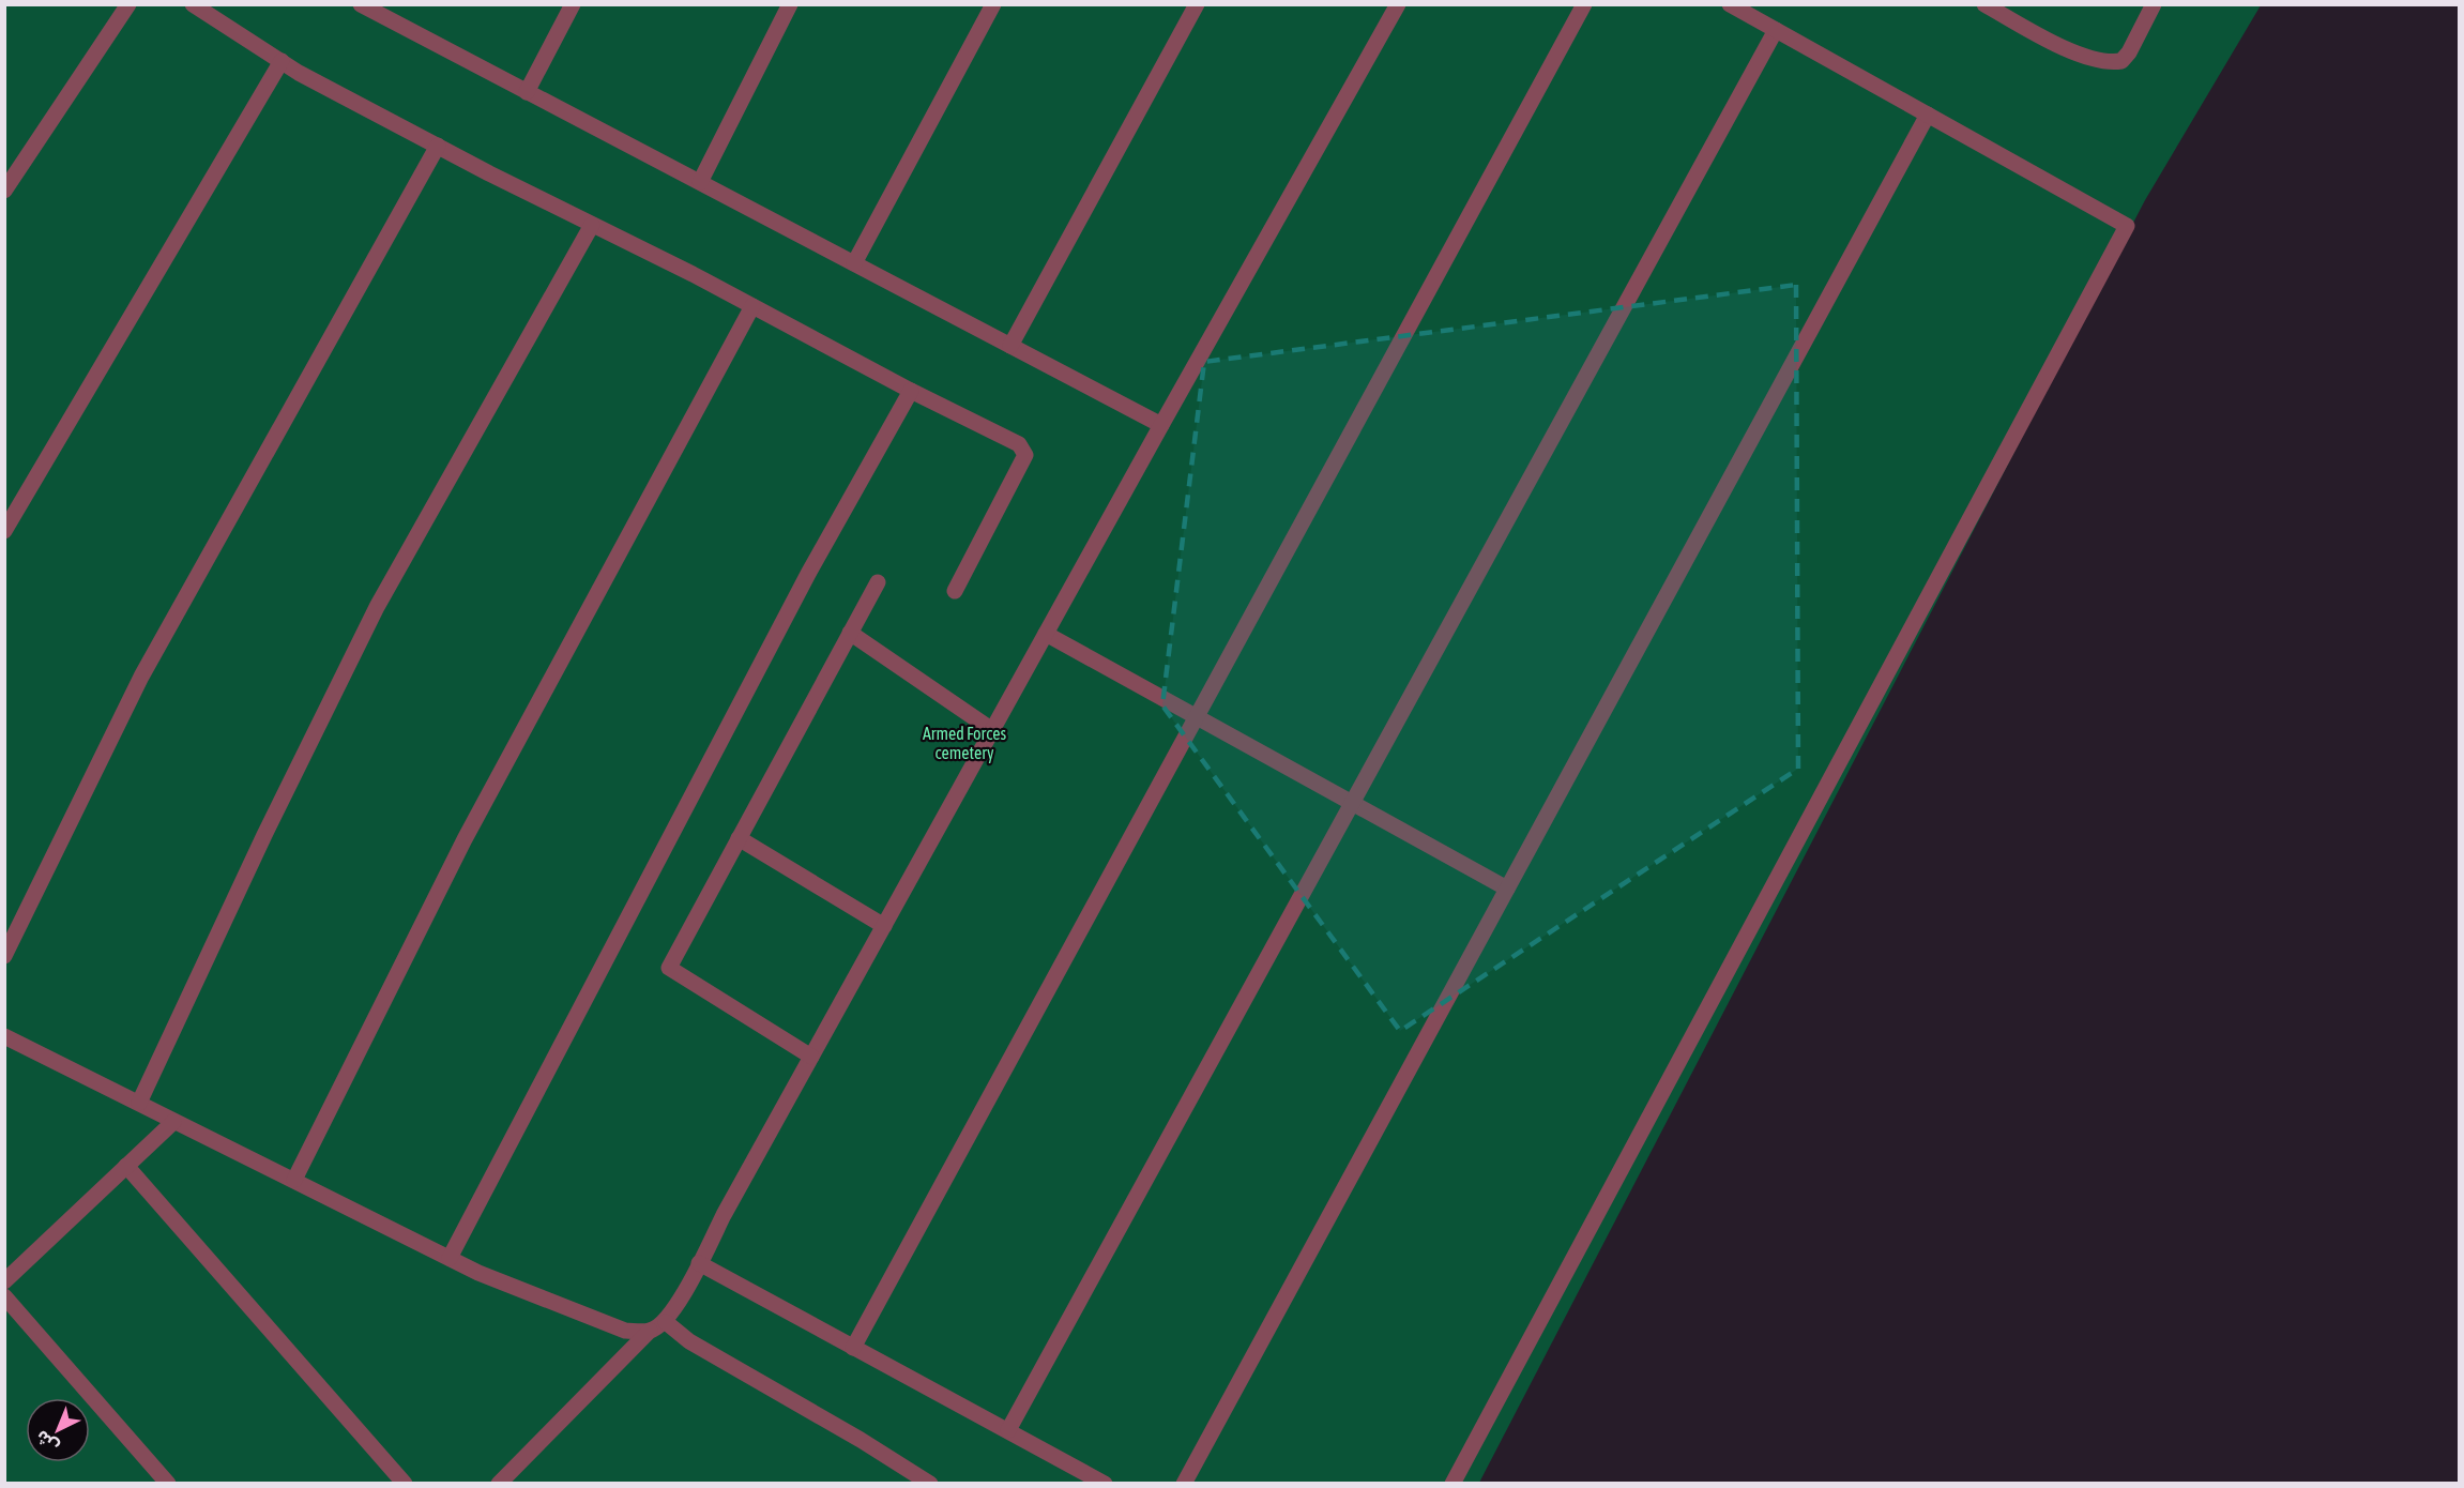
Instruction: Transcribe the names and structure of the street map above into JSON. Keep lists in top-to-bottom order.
{
  "parks": ["Armed Forces cemetery"],
  "north": "bottom left"
}
